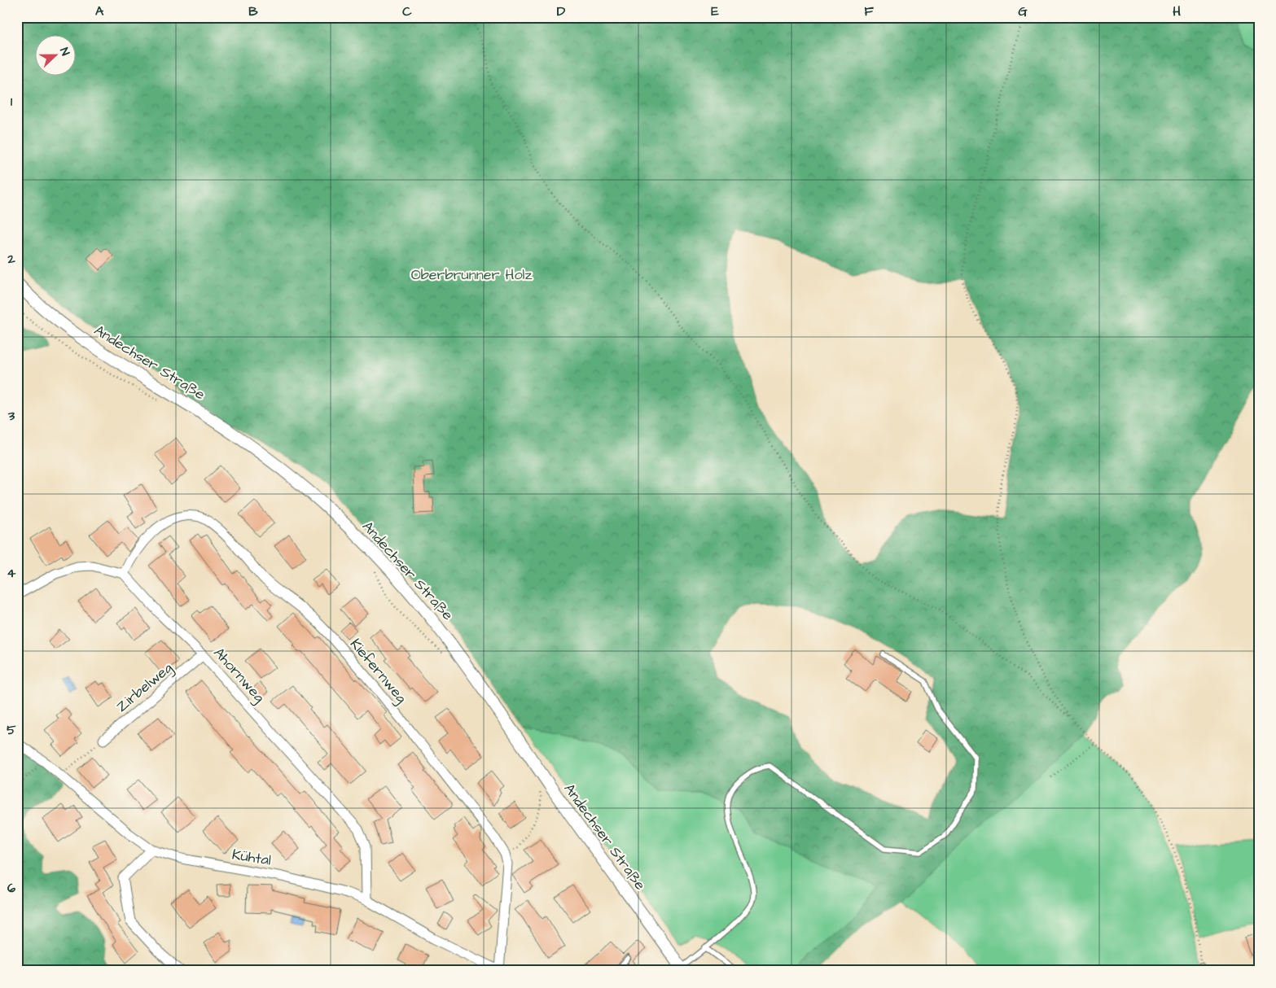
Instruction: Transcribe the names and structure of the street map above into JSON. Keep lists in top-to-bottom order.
{
  "streets": {
    "street": [
      "Andechser Straße",
      "Kiefernweg",
      "Ahornweg",
      "Zirbelweg",
      "Kühtal"
    ]
  },
  "crossings": [
    ["Kiefernweg", "Ahornweg"],
    ["Kiefernweg", "Kühtal"],
    ["Ahornweg", "Zirbelweg"],
    ["Ahornweg", "Kühtal"]
  ],
  "parks": ["Oberbrunner Holz"],
  "north": "right",
  "grid": {
    "columns": [
      "A",
      "B",
      "C",
      "D",
      "E",
      "F",
      "G",
      "H"
    ],
    "rows": [
      "1",
      "2",
      "3",
      "4",
      "5",
      "6"
    ]
  }
}
